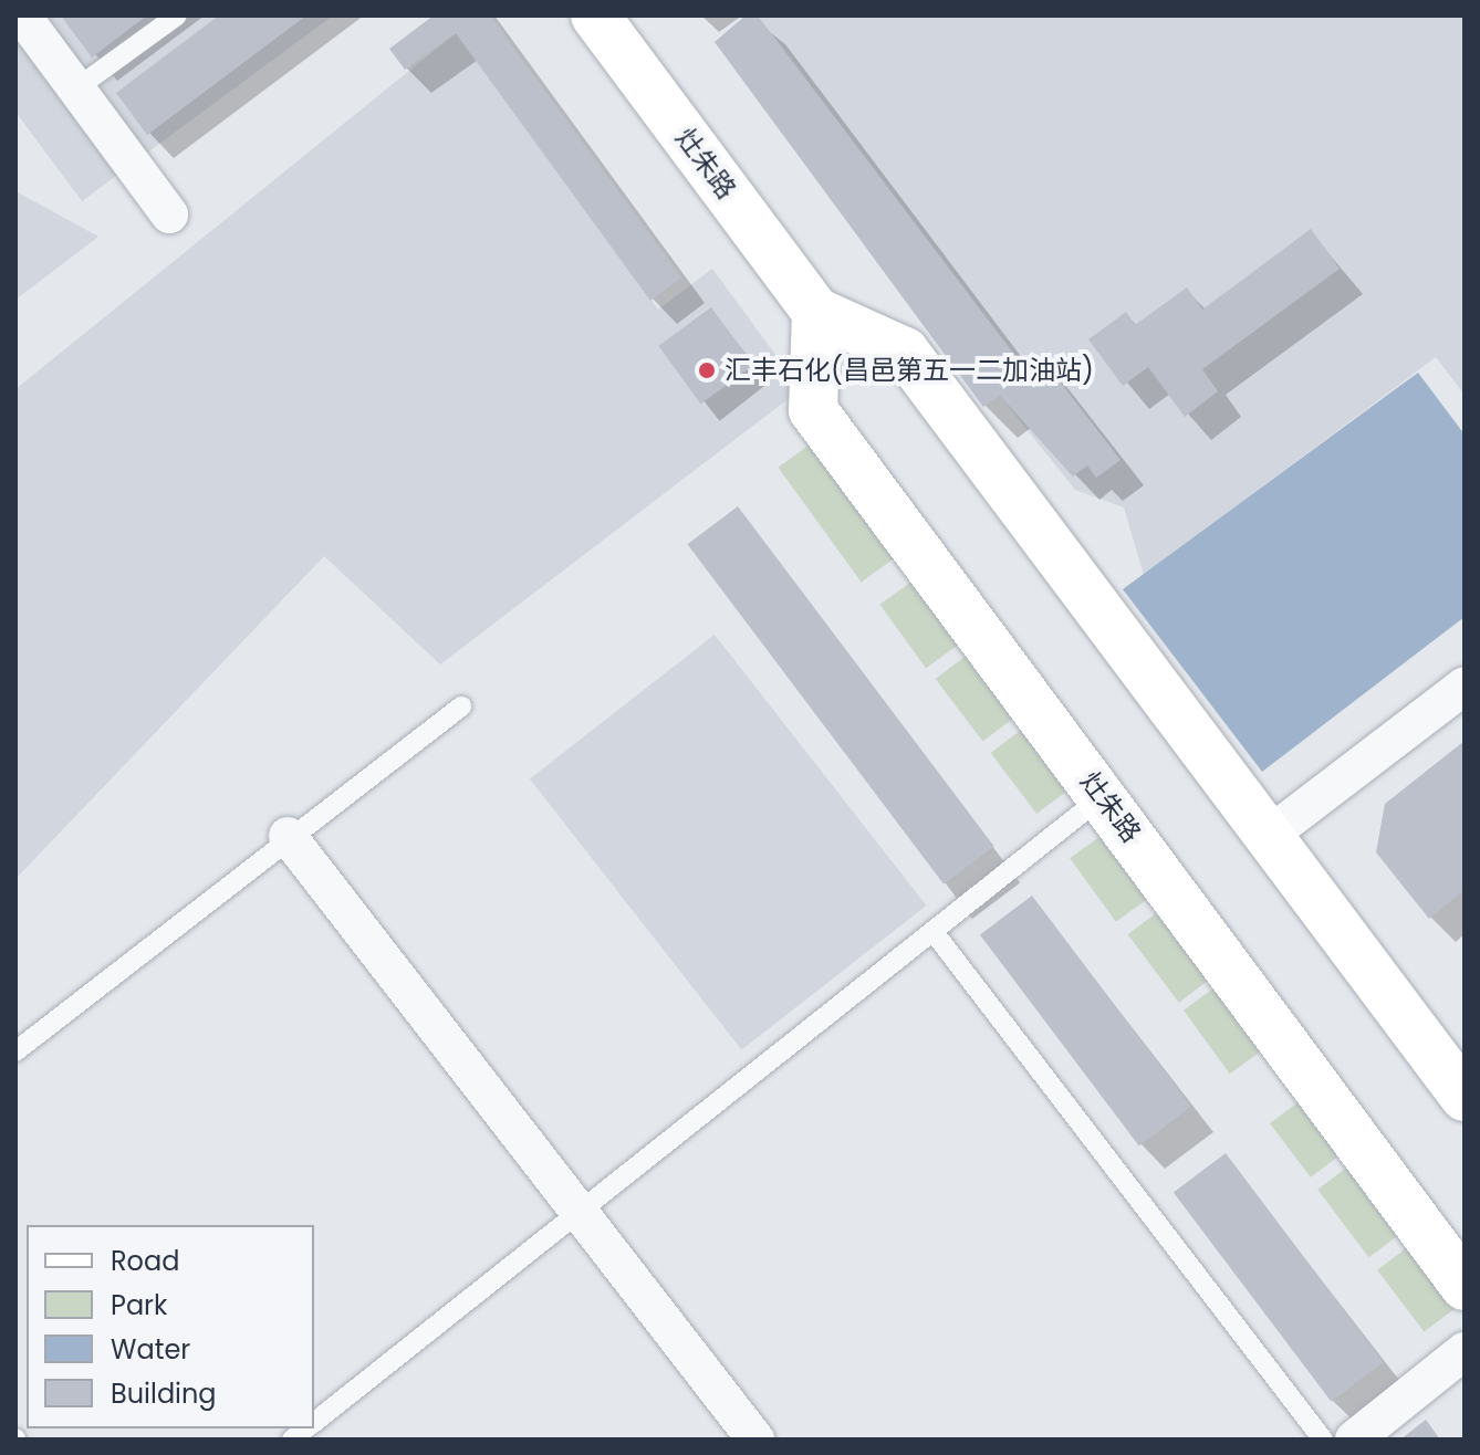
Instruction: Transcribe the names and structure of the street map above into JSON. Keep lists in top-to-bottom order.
{
  "streets": {
    "main road": ["灶朱路"]
  },
  "places": ["汇丰石化(昌邑第五一二加油站)"],
  "legend": [
    "Road",
    "Park",
    "Water",
    "Building"
  ]
}
